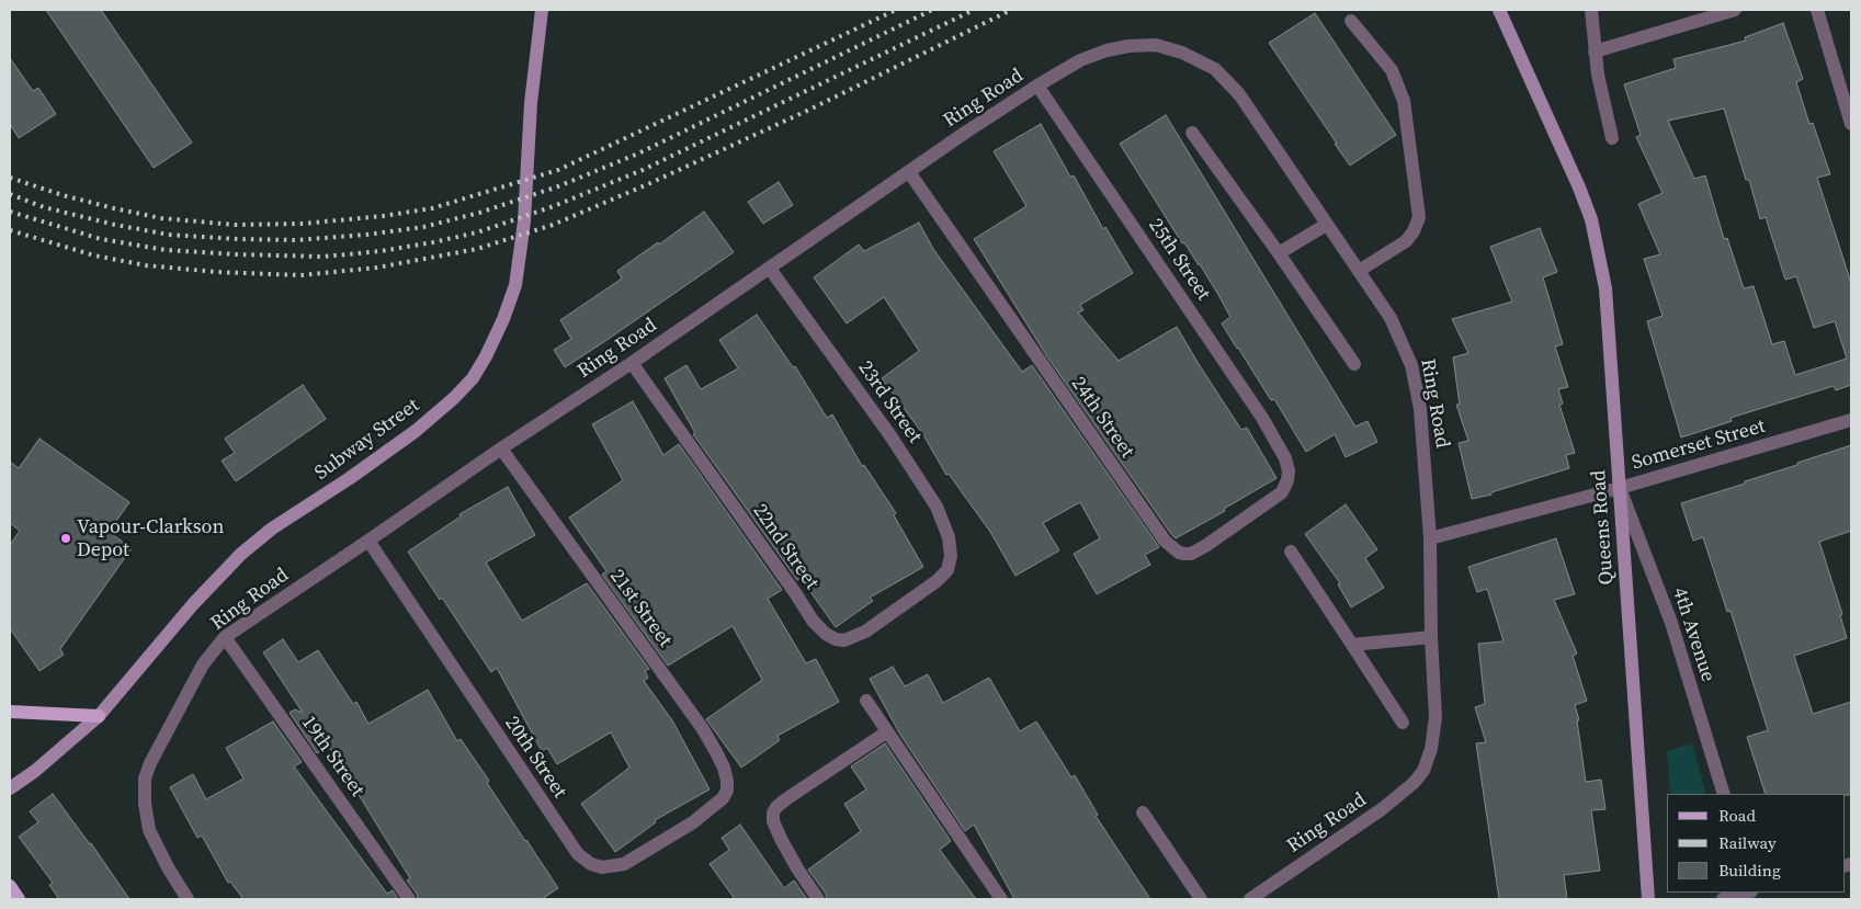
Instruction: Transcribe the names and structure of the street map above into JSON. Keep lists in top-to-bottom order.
{
  "streets": {
    "street": [
      "Ring Road",
      "25th Street",
      "23rd Street",
      "24th Street",
      "Subway Street",
      "Somerset Street",
      "Queens Road",
      "22nd Street",
      "21st Street",
      "4th Avenue",
      "19th Street",
      "20th Street"
    ]
  },
  "crossings": [
    ["Ring Road", "25th Street"],
    ["Ring Road", "23rd Street"],
    ["Ring Road", "24th Street"],
    ["Ring Road", "Somerset Street"],
    ["Ring Road", "22nd Street"],
    ["Ring Road", "21st Street"],
    ["Ring Road", "19th Street"],
    ["Ring Road", "20th Street"],
    ["25th Street", "24th Street"],
    ["23rd Street", "22nd Street"],
    ["Somerset Street", "Queens Road"],
    ["Somerset Street", "4th Avenue"],
    ["Queens Road", "4th Avenue"],
    ["21st Street", "20th Street"]
  ],
  "places": ["Vapour-Clarkson Depot"],
  "legend": ["Road", "Railway", "Building"]
}
